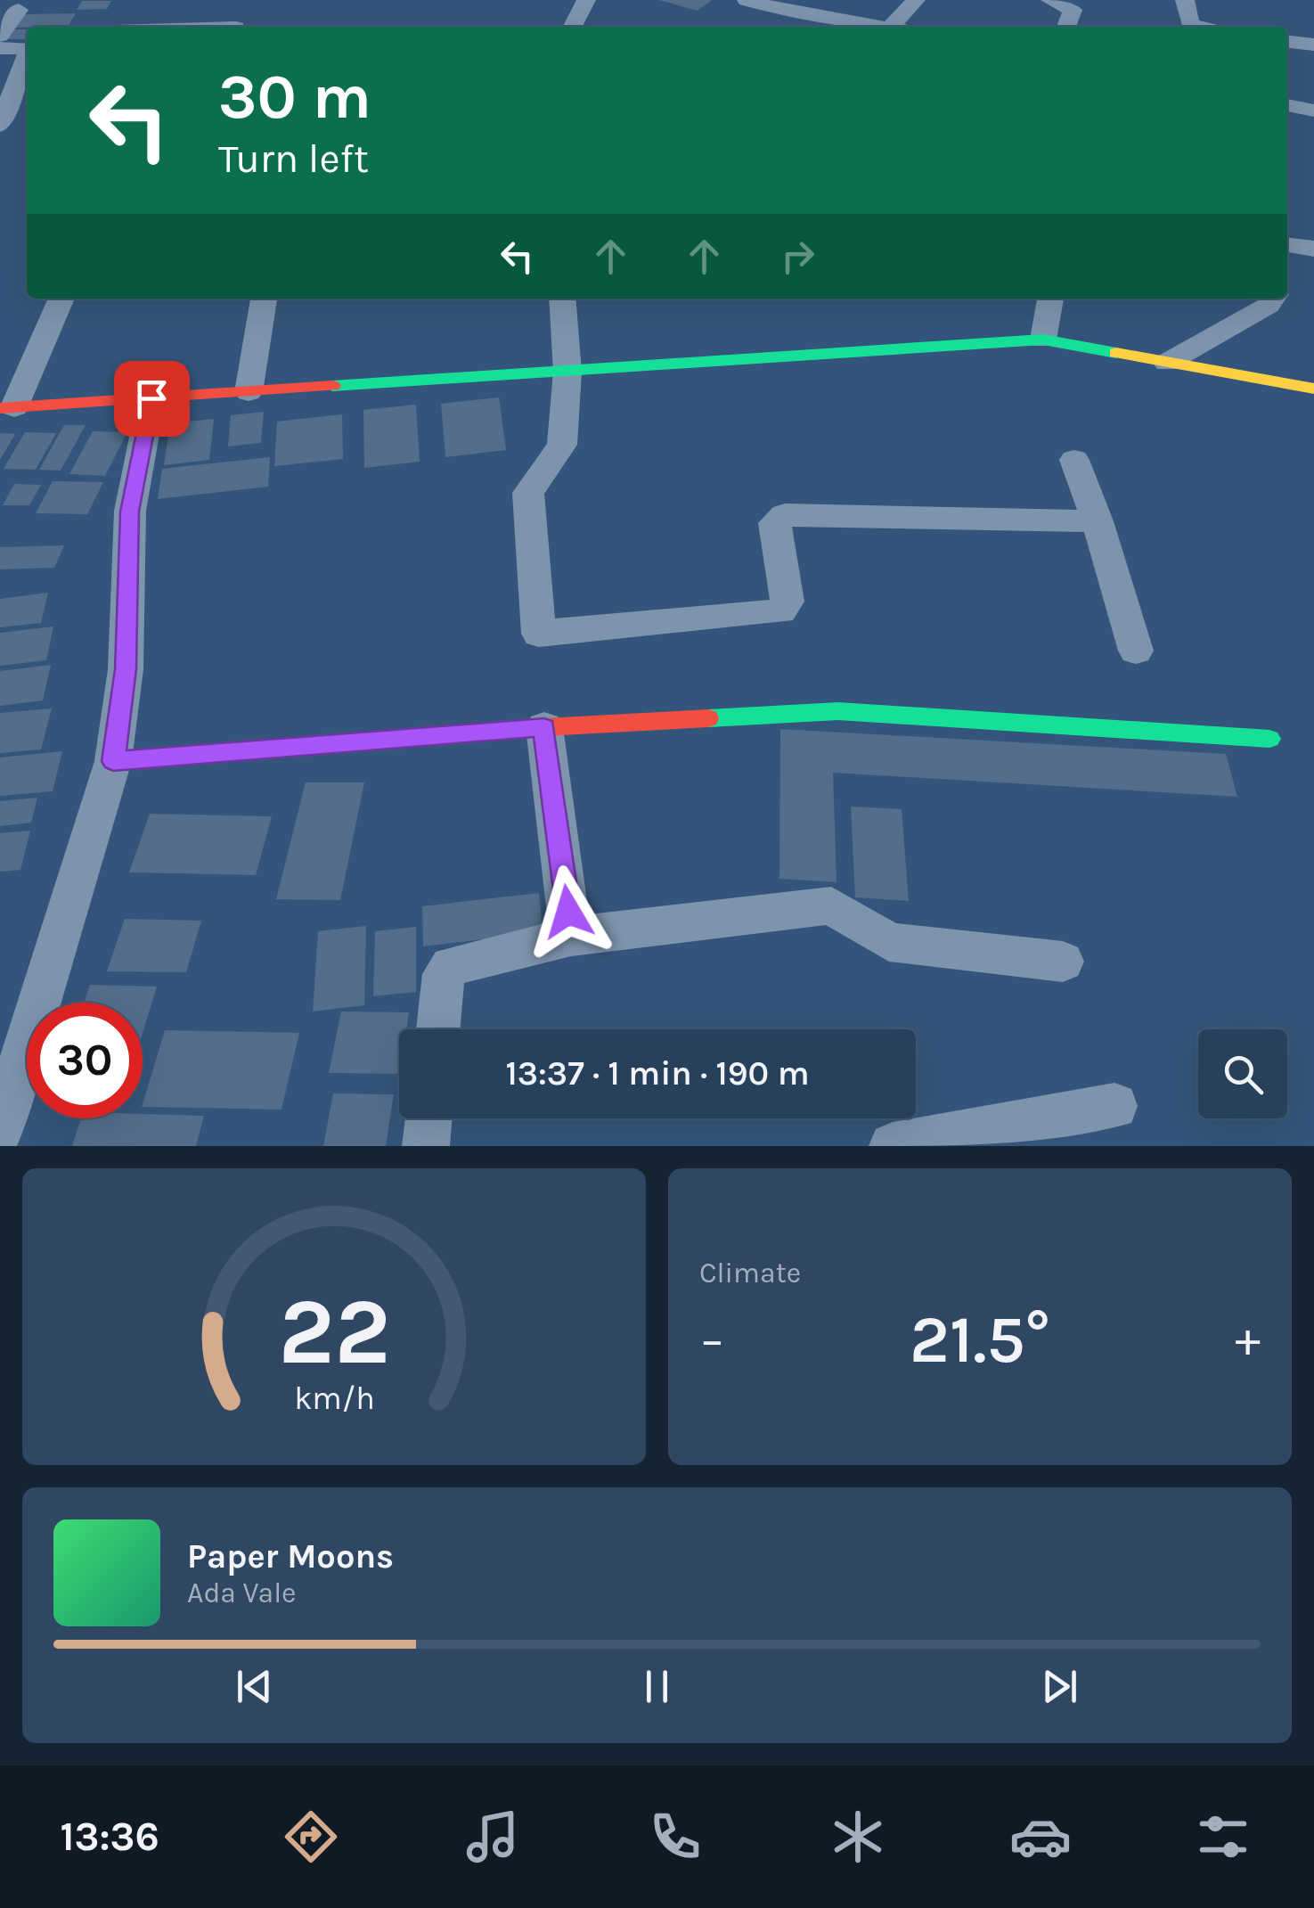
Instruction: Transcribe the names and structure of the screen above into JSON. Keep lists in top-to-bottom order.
{
  "page": {
    "turn": ["30 m", "Turn left"],
    "limit": "30",
    "trip": "13:37 · 1 min · 190 m",
    "tile": "Climate",
    "heat": ["−", "21.5°", "+"],
    "song": ["Paper Moons", "Ada Vale"],
    "tabs": "13:36",
    "gauge": ["22", "km/h"]
  }
}
